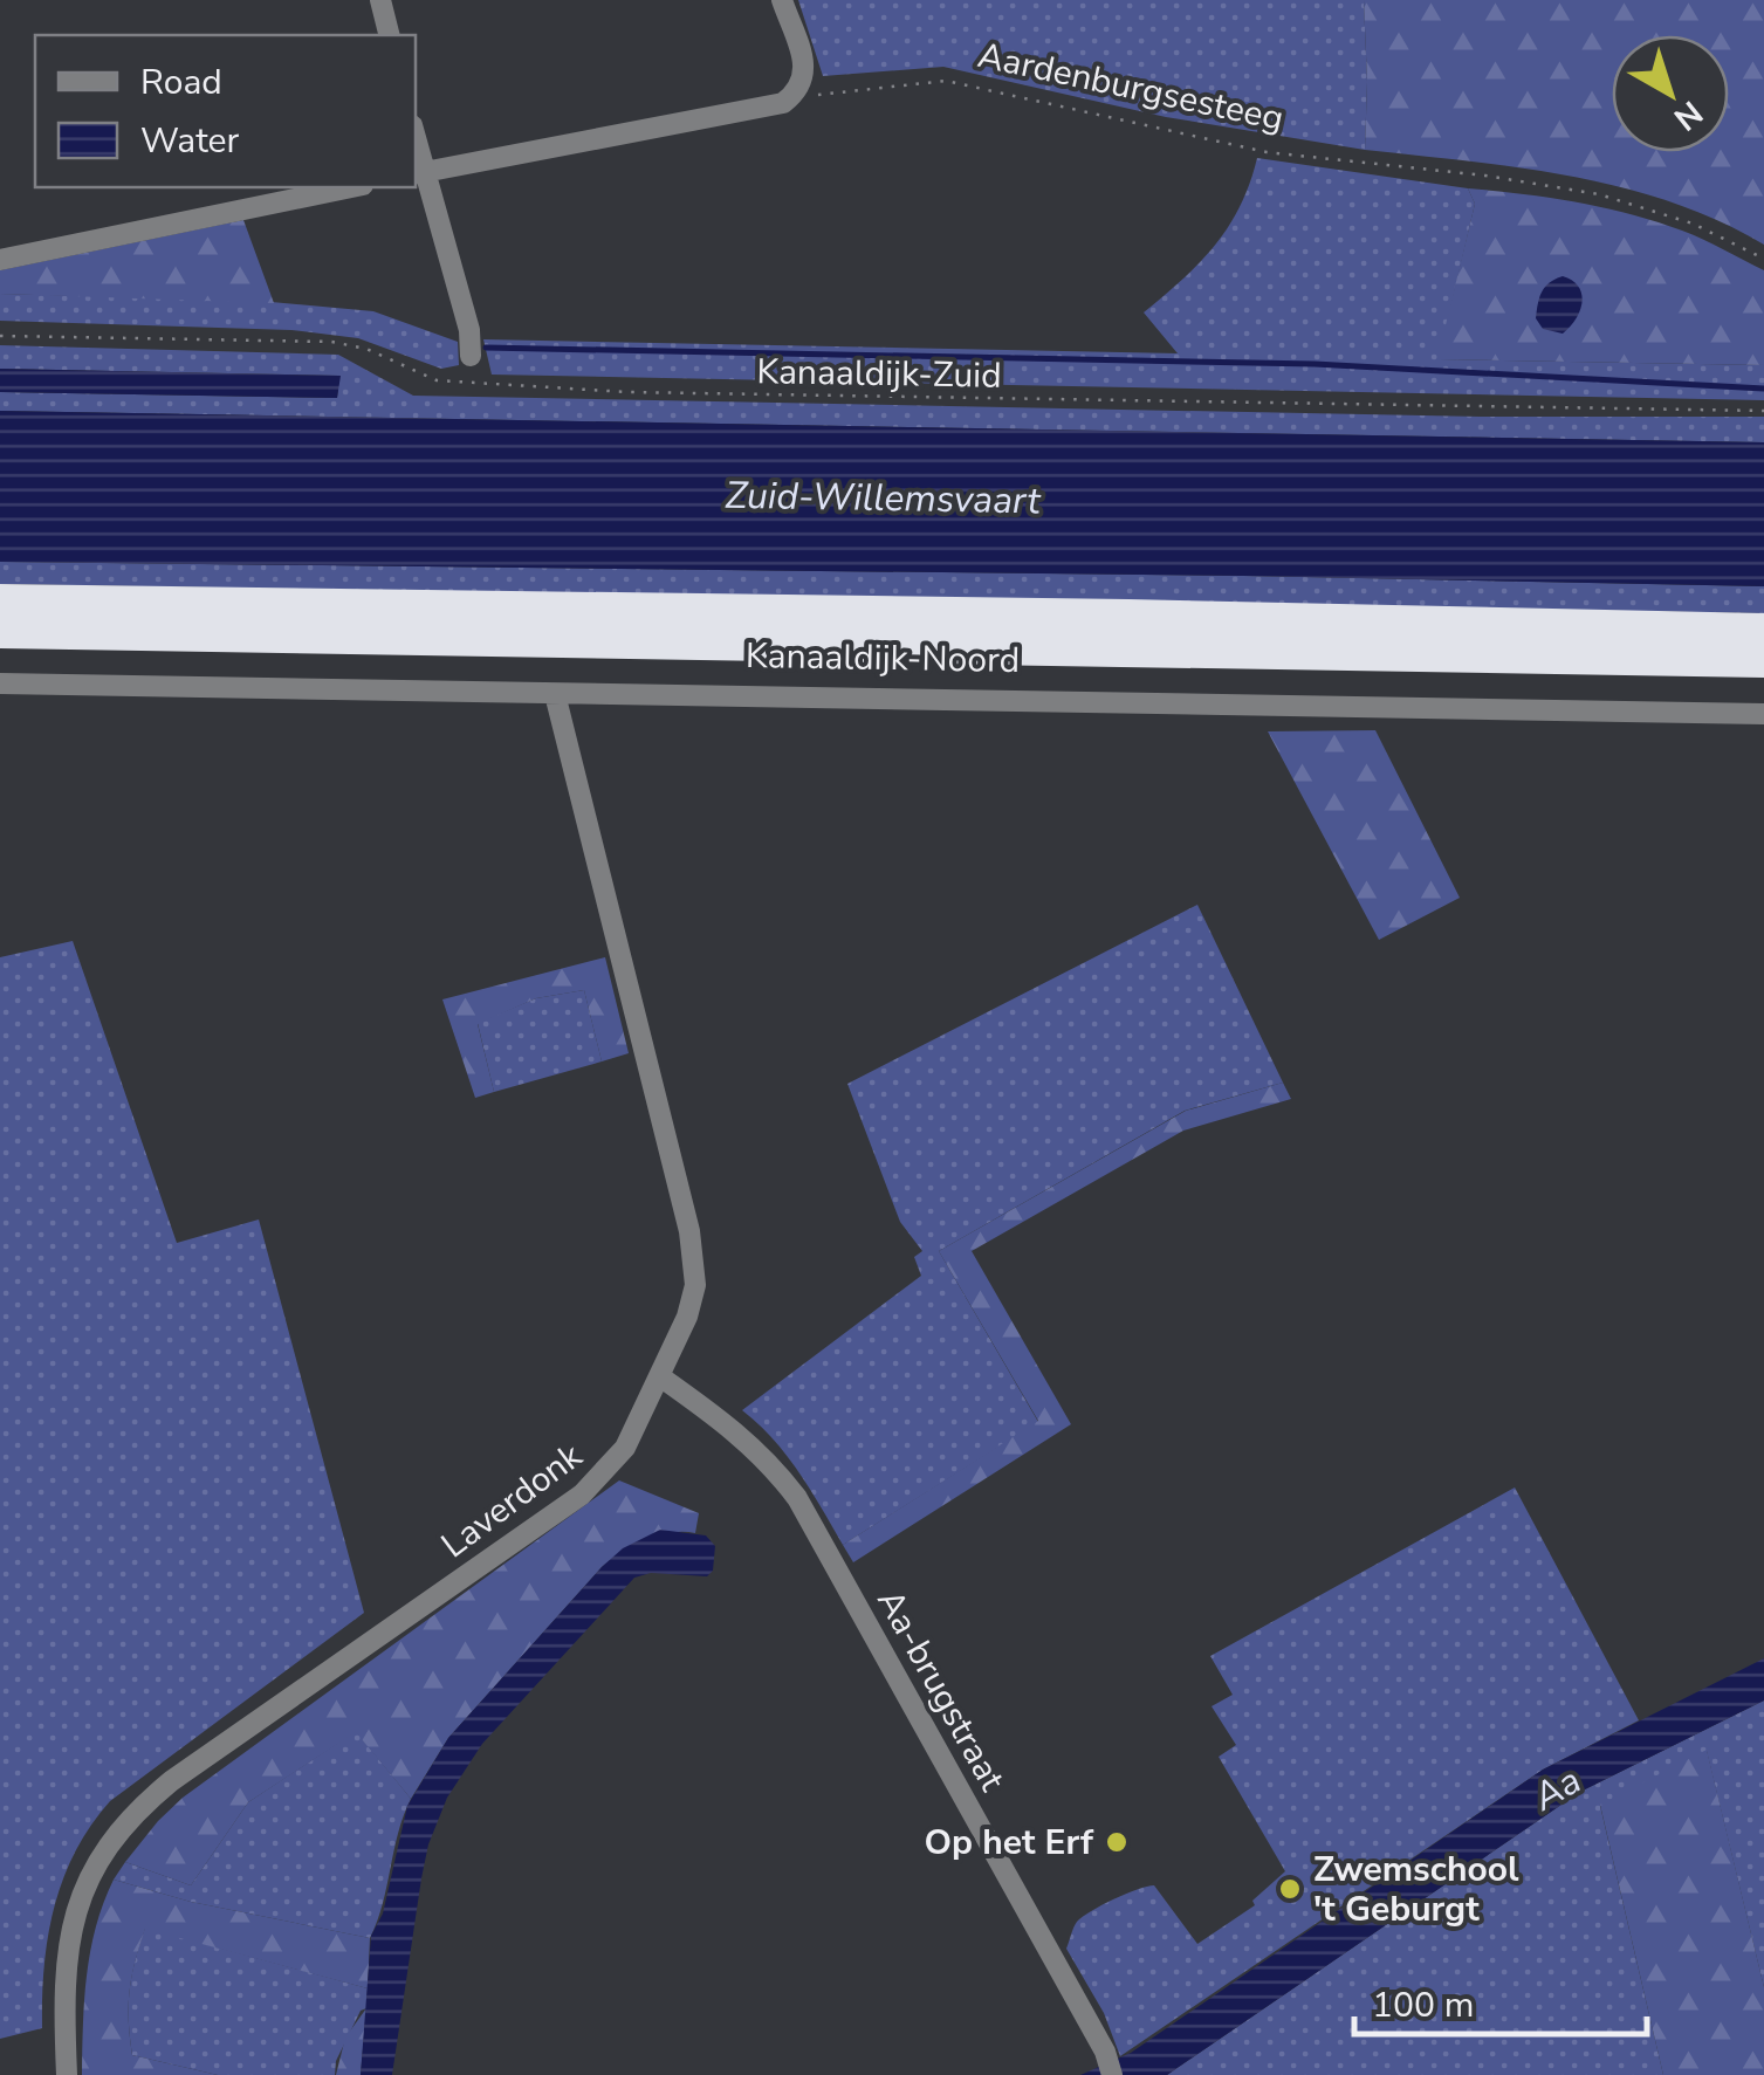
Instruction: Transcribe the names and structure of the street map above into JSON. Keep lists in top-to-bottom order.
{
  "streets": {
    "highway": ["Kanaaldijk-Noord"],
    "street": ["Laverdonk", "Aa-brugstraat"],
    "path": ["Aardenburgsesteeg", "Kanaaldijk-Zuid"]
  },
  "crossings": [
    ["Kanaaldijk-Noord", "Laverdonk"],
    ["Laverdonk", "Aa-brugstraat"]
  ],
  "water": ["Zuid-Willemsvaart", "Aa"],
  "places": ["Op het Erf", "Zwemschool 't Geburgt"],
  "legend": ["Road", "Water"],
  "scale_bar": "100 m",
  "north": "bottom right"
}
